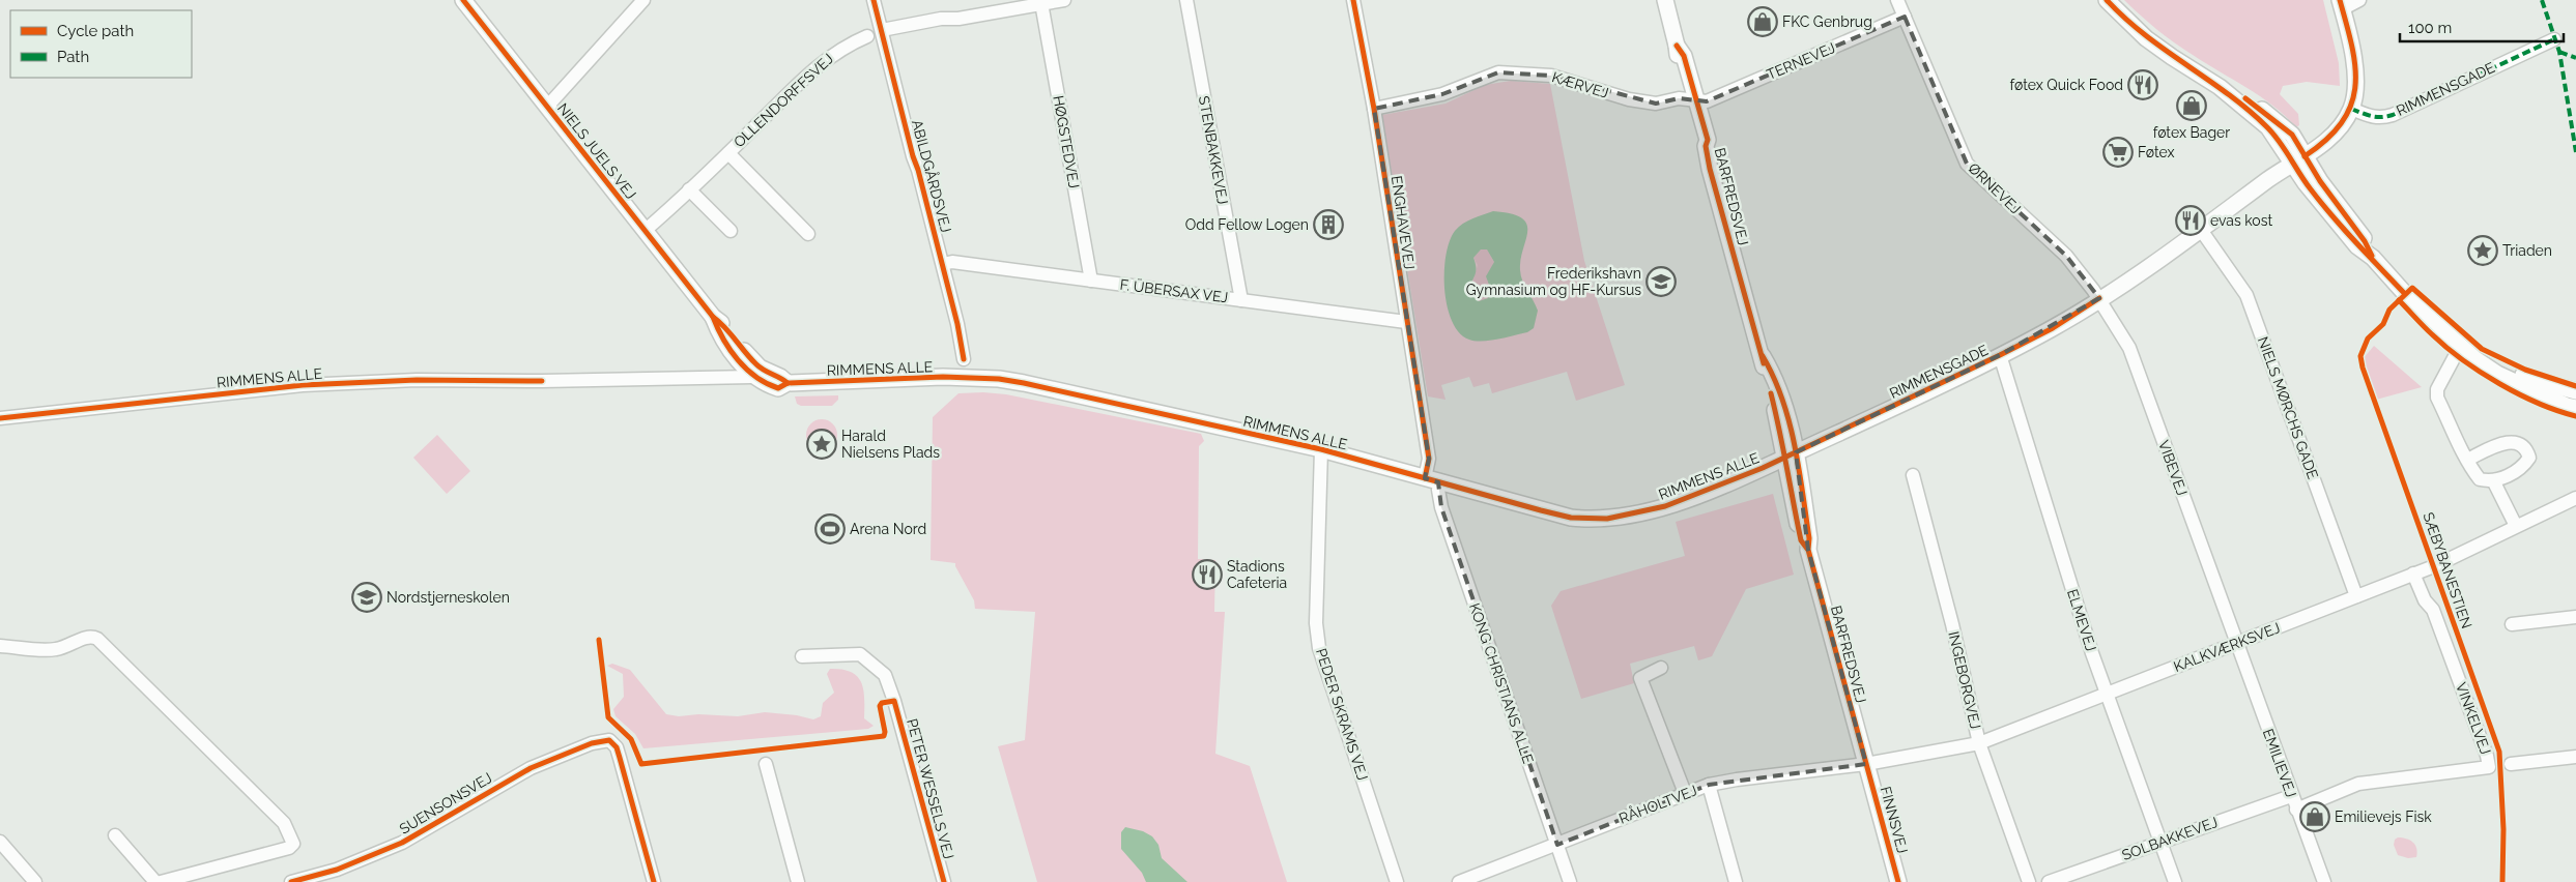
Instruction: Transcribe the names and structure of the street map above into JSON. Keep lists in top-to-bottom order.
{
  "streets": {
    "street": [
      "TERNEVEJ",
      "KÆRVEJ",
      "RIMMENSGADE",
      "OLLENDORFFSVEJ",
      "HØGSTEDVEJ",
      "STENBAKKEVEJ",
      "NIELS JUELS VEJ",
      "ABILDGÅRDSVEJ",
      "ØRNEVEJ",
      "BARFREDSVEJ",
      "ENGHAVEVEJ",
      "F. ÜBERSAX VEJ",
      "RIMMENS ALLE",
      "NIELS MØRCHS GADE",
      "VIBEVEJ",
      "ELMEVEJ",
      "KALKVÆRKSVEJ",
      "INGEBORGVEJ",
      "KONG CHRISTIANS ALLE",
      "PEDER SKRAMS VEJ",
      "VINKELVEJ",
      "EMILIEVEJ",
      "PETER WESSELS VEJ",
      "SUENSONSVEJ",
      "RÅHOLTVEJ",
      "FINNSVEJ",
      "SOLBAKKEVEJ"
    ],
    "cycle path": ["SÆBYBANESTIEN"]
  },
  "crossings": [
    ["TERNEVEJ", "KÆRVEJ"],
    ["TERNEVEJ", "ØRNEVEJ"],
    ["TERNEVEJ", "BARFREDSVEJ"],
    ["KÆRVEJ", "BARFREDSVEJ"],
    ["KÆRVEJ", "ENGHAVEVEJ"],
    ["RIMMENSGADE", "ØRNEVEJ"],
    ["RIMMENSGADE", "BARFREDSVEJ"],
    ["RIMMENSGADE", "RIMMENS ALLE"],
    ["RIMMENSGADE", "NIELS MØRCHS GADE"],
    ["RIMMENSGADE", "VIBEVEJ"],
    ["RIMMENSGADE", "ELMEVEJ"],
    ["OLLENDORFFSVEJ", "NIELS JUELS VEJ"],
    ["HØGSTEDVEJ", "F. ÜBERSAX VEJ"],
    ["STENBAKKEVEJ", "F. ÜBERSAX VEJ"],
    ["NIELS JUELS VEJ", "RIMMENS ALLE"],
    ["ABILDGÅRDSVEJ", "F. ÜBERSAX VEJ"],
    ["ØRNEVEJ", "VIBEVEJ"],
    ["BARFREDSVEJ", "RIMMENS ALLE"],
    ["BARFREDSVEJ", "KALKVÆRKSVEJ"],
    ["BARFREDSVEJ", "RÅHOLTVEJ"],
    ["BARFREDSVEJ", "FINNSVEJ"],
    ["ENGHAVEVEJ", "F. ÜBERSAX VEJ"],
    ["ENGHAVEVEJ", "RIMMENS ALLE"],
    ["RIMMENS ALLE", "KONG CHRISTIANS ALLE"],
    ["RIMMENS ALLE", "PEDER SKRAMS VEJ"],
    ["NIELS MØRCHS GADE", "KALKVÆRKSVEJ"],
    ["VIBEVEJ", "KALKVÆRKSVEJ"],
    ["VIBEVEJ", "EMILIEVEJ"],
    ["ELMEVEJ", "KALKVÆRKSVEJ"],
    ["ELMEVEJ", "SOLBAKKEVEJ"],
    ["KALKVÆRKSVEJ", "INGEBORGVEJ"],
    ["KALKVÆRKSVEJ", "VINKELVEJ"],
    ["KALKVÆRKSVEJ", "EMILIEVEJ"],
    ["KALKVÆRKSVEJ", "RÅHOLTVEJ"],
    ["KALKVÆRKSVEJ", "FINNSVEJ"],
    ["KONG CHRISTIANS ALLE", "RÅHOLTVEJ"],
    ["VINKELVEJ", "EMILIEVEJ"],
    ["EMILIEVEJ", "SOLBAKKEVEJ"],
    ["RÅHOLTVEJ", "FINNSVEJ"]
  ],
  "places": {
    "shop": ["FKC Genbrug", "føtex Bager", "Emilievejs Fisk"],
    "restaurant": ["føtex Quick Food", "evas kost", "Stadions Cafeteria"],
    "supermarket": ["Føtex"],
    "building": ["Odd Fellow Logen"],
    "place": ["Triaden", "Harald Nielsens Plads"],
    "school or university": ["Frederikshavn Gymnasium og HF-Kursus", "Nordstjerneskolen"],
    "sports": ["Arena Nord"]
  },
  "legend": ["Cycle path", "Path"],
  "scale_bar": "100 m"
}
